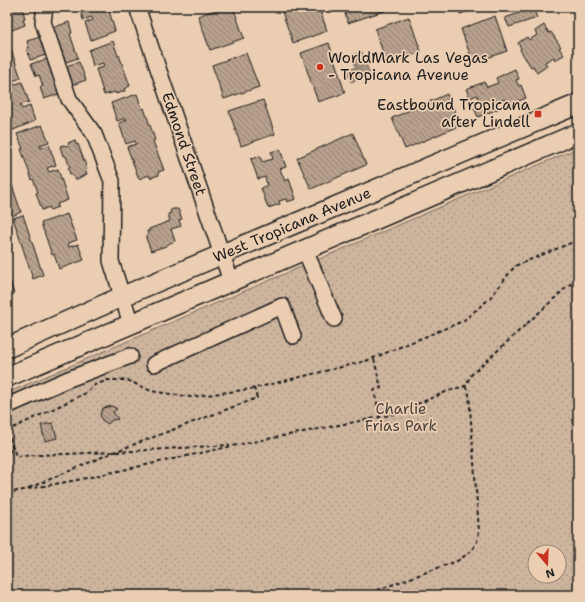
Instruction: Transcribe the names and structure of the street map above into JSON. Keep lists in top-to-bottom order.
{
  "streets": {
    "main road": ["West Tropicana Avenue"],
    "street": ["Edmond Street"]
  },
  "crossings": [
    ["Edmond Street", "West Tropicana Avenue"]
  ],
  "parks": ["Charlie Frias Park"],
  "places": {
    "other": ["WorldMark Las Vegas - Tropicana Avenue"],
    "transit": ["Eastbound Tropicana after Lindell"]
  },
  "north": "bottom"
}
